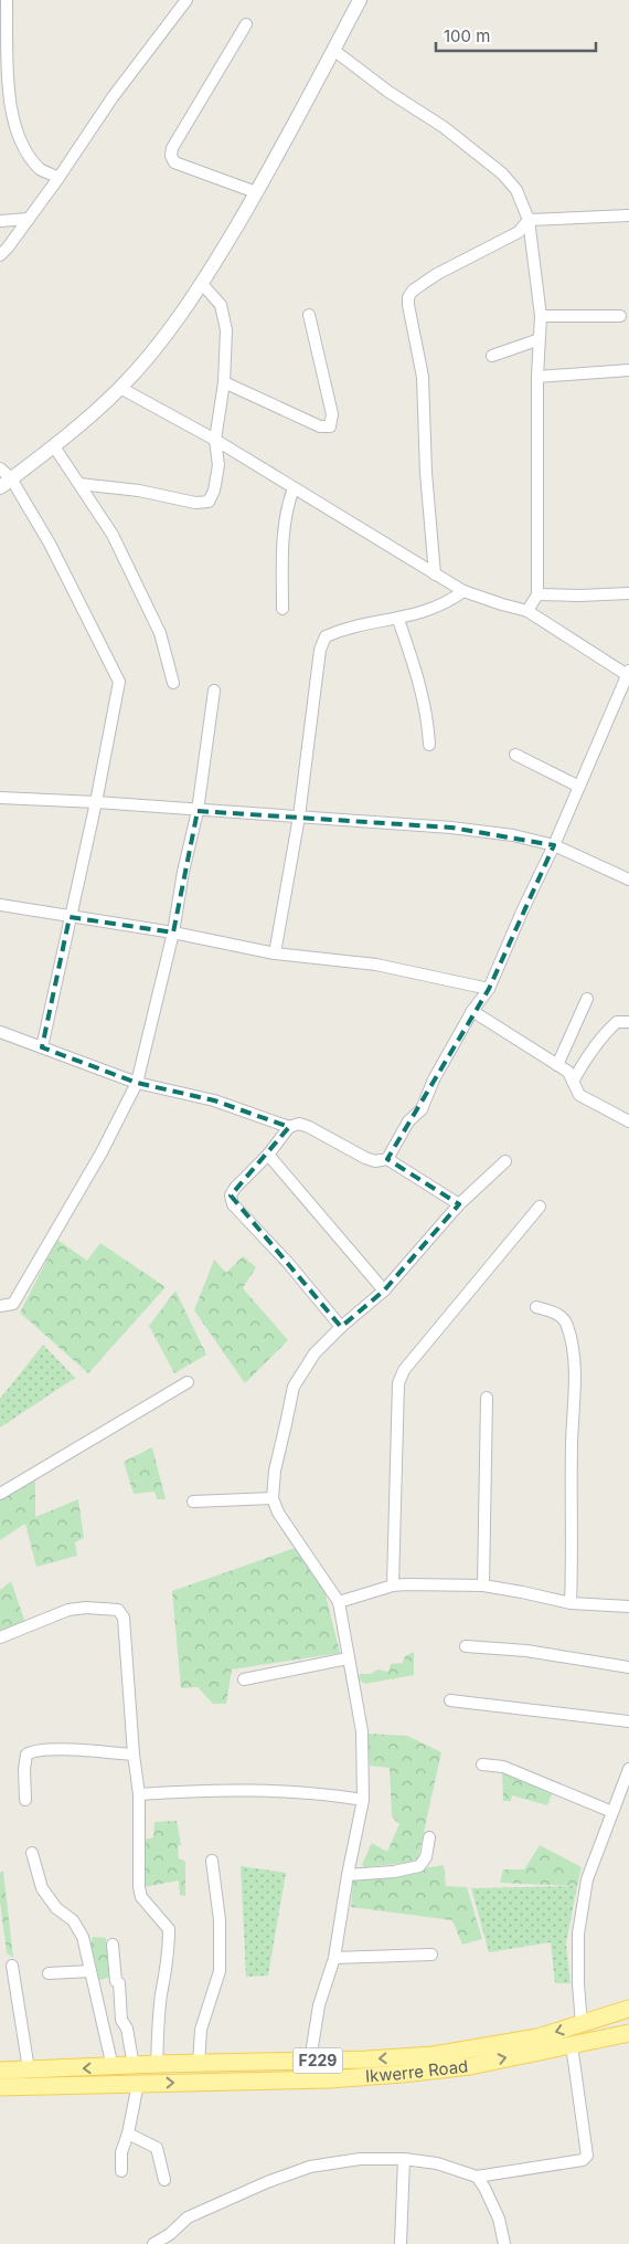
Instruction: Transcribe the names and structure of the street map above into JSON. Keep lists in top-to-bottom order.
{
  "streets": {
    "main road": ["F229", "Ikwerre Road"]
  },
  "scale_bar": "100 m"
}
